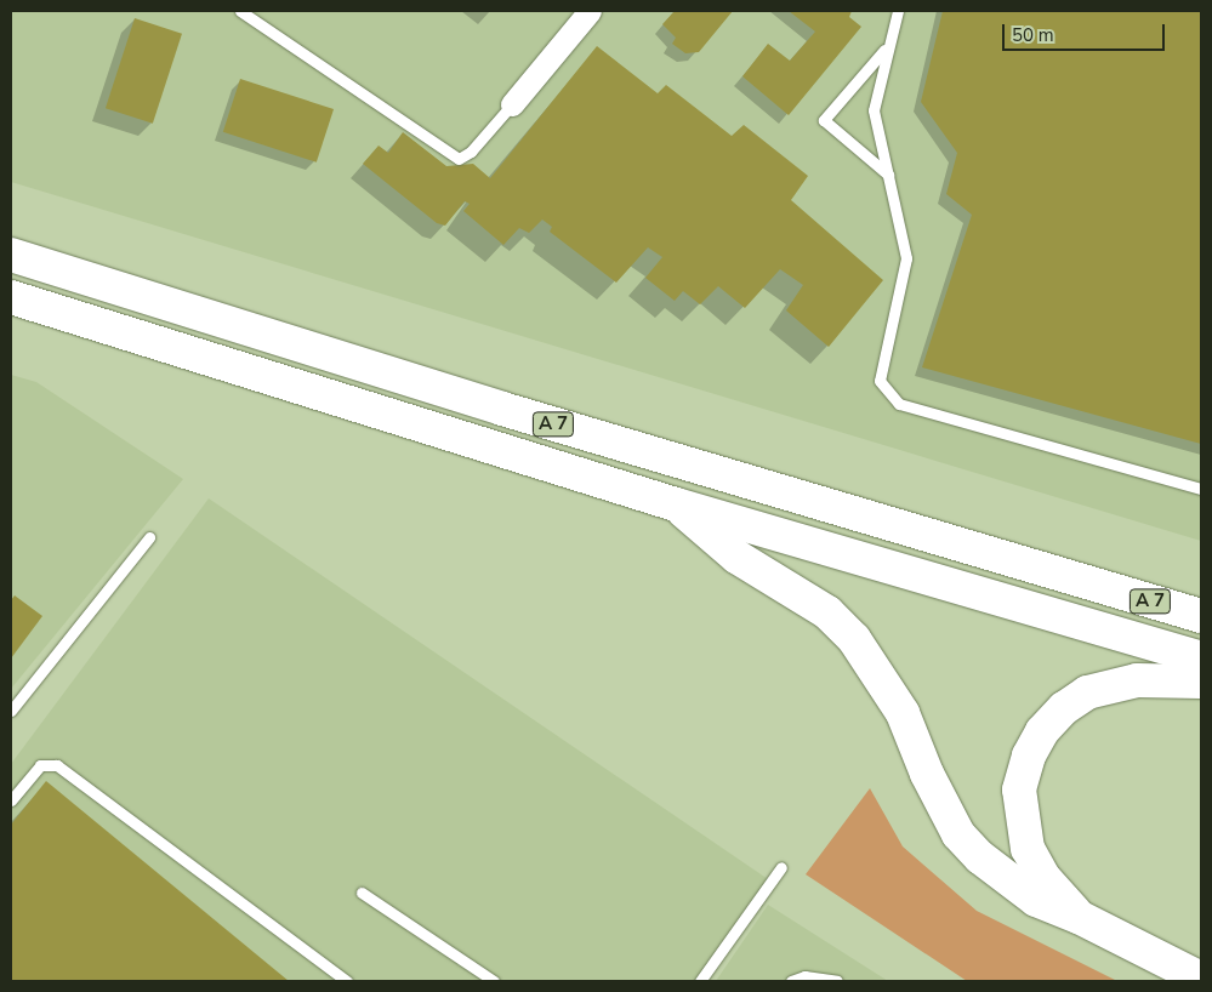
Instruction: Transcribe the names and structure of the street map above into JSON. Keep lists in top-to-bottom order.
{
  "streets": {
    "highway": ["A 7"]
  },
  "scale_bar": "50 m"
}
